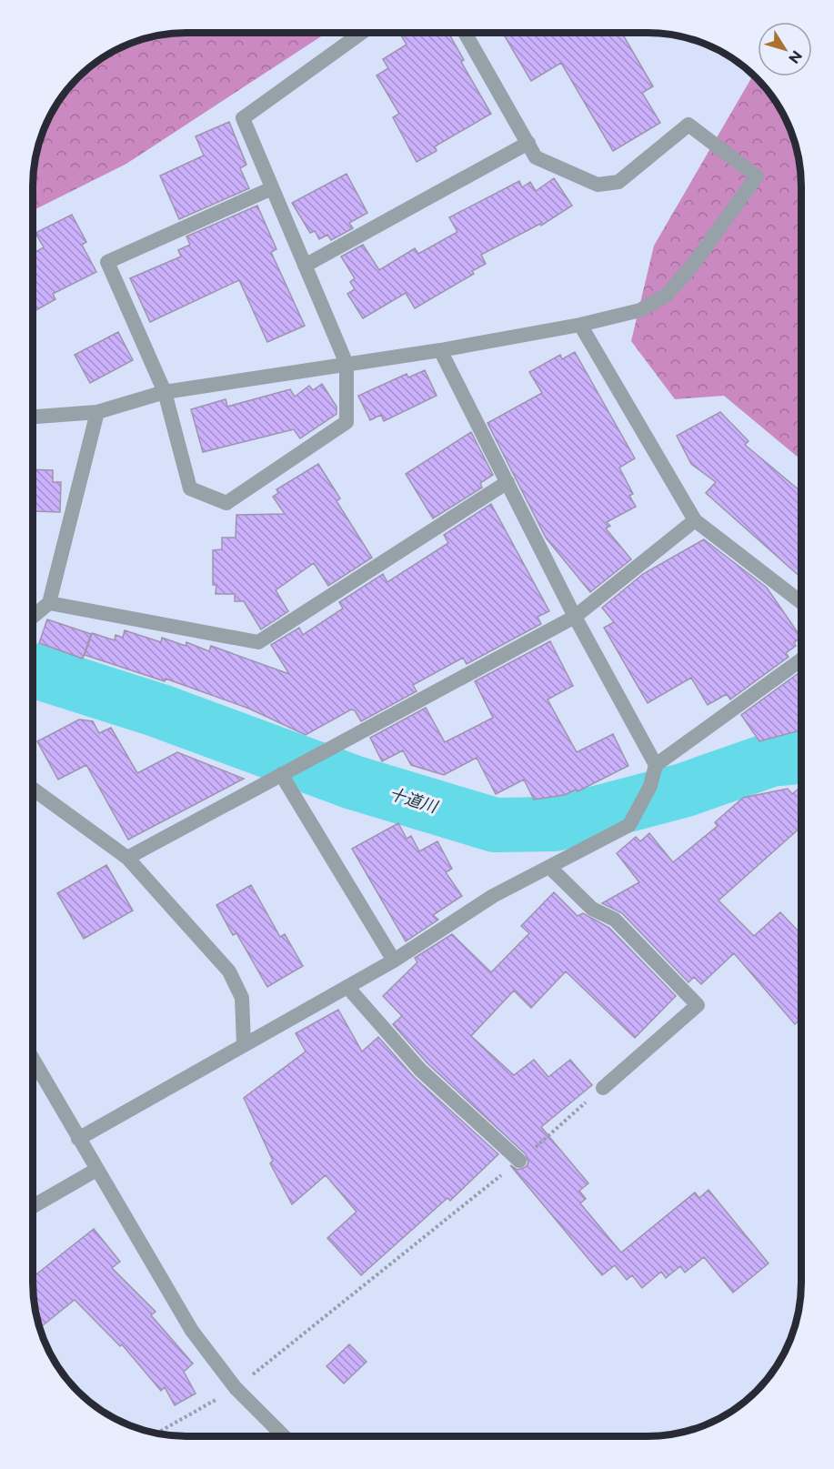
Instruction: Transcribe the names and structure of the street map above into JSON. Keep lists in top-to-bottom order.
{
  "water": ["十道川"],
  "north": "bottom right"
}
